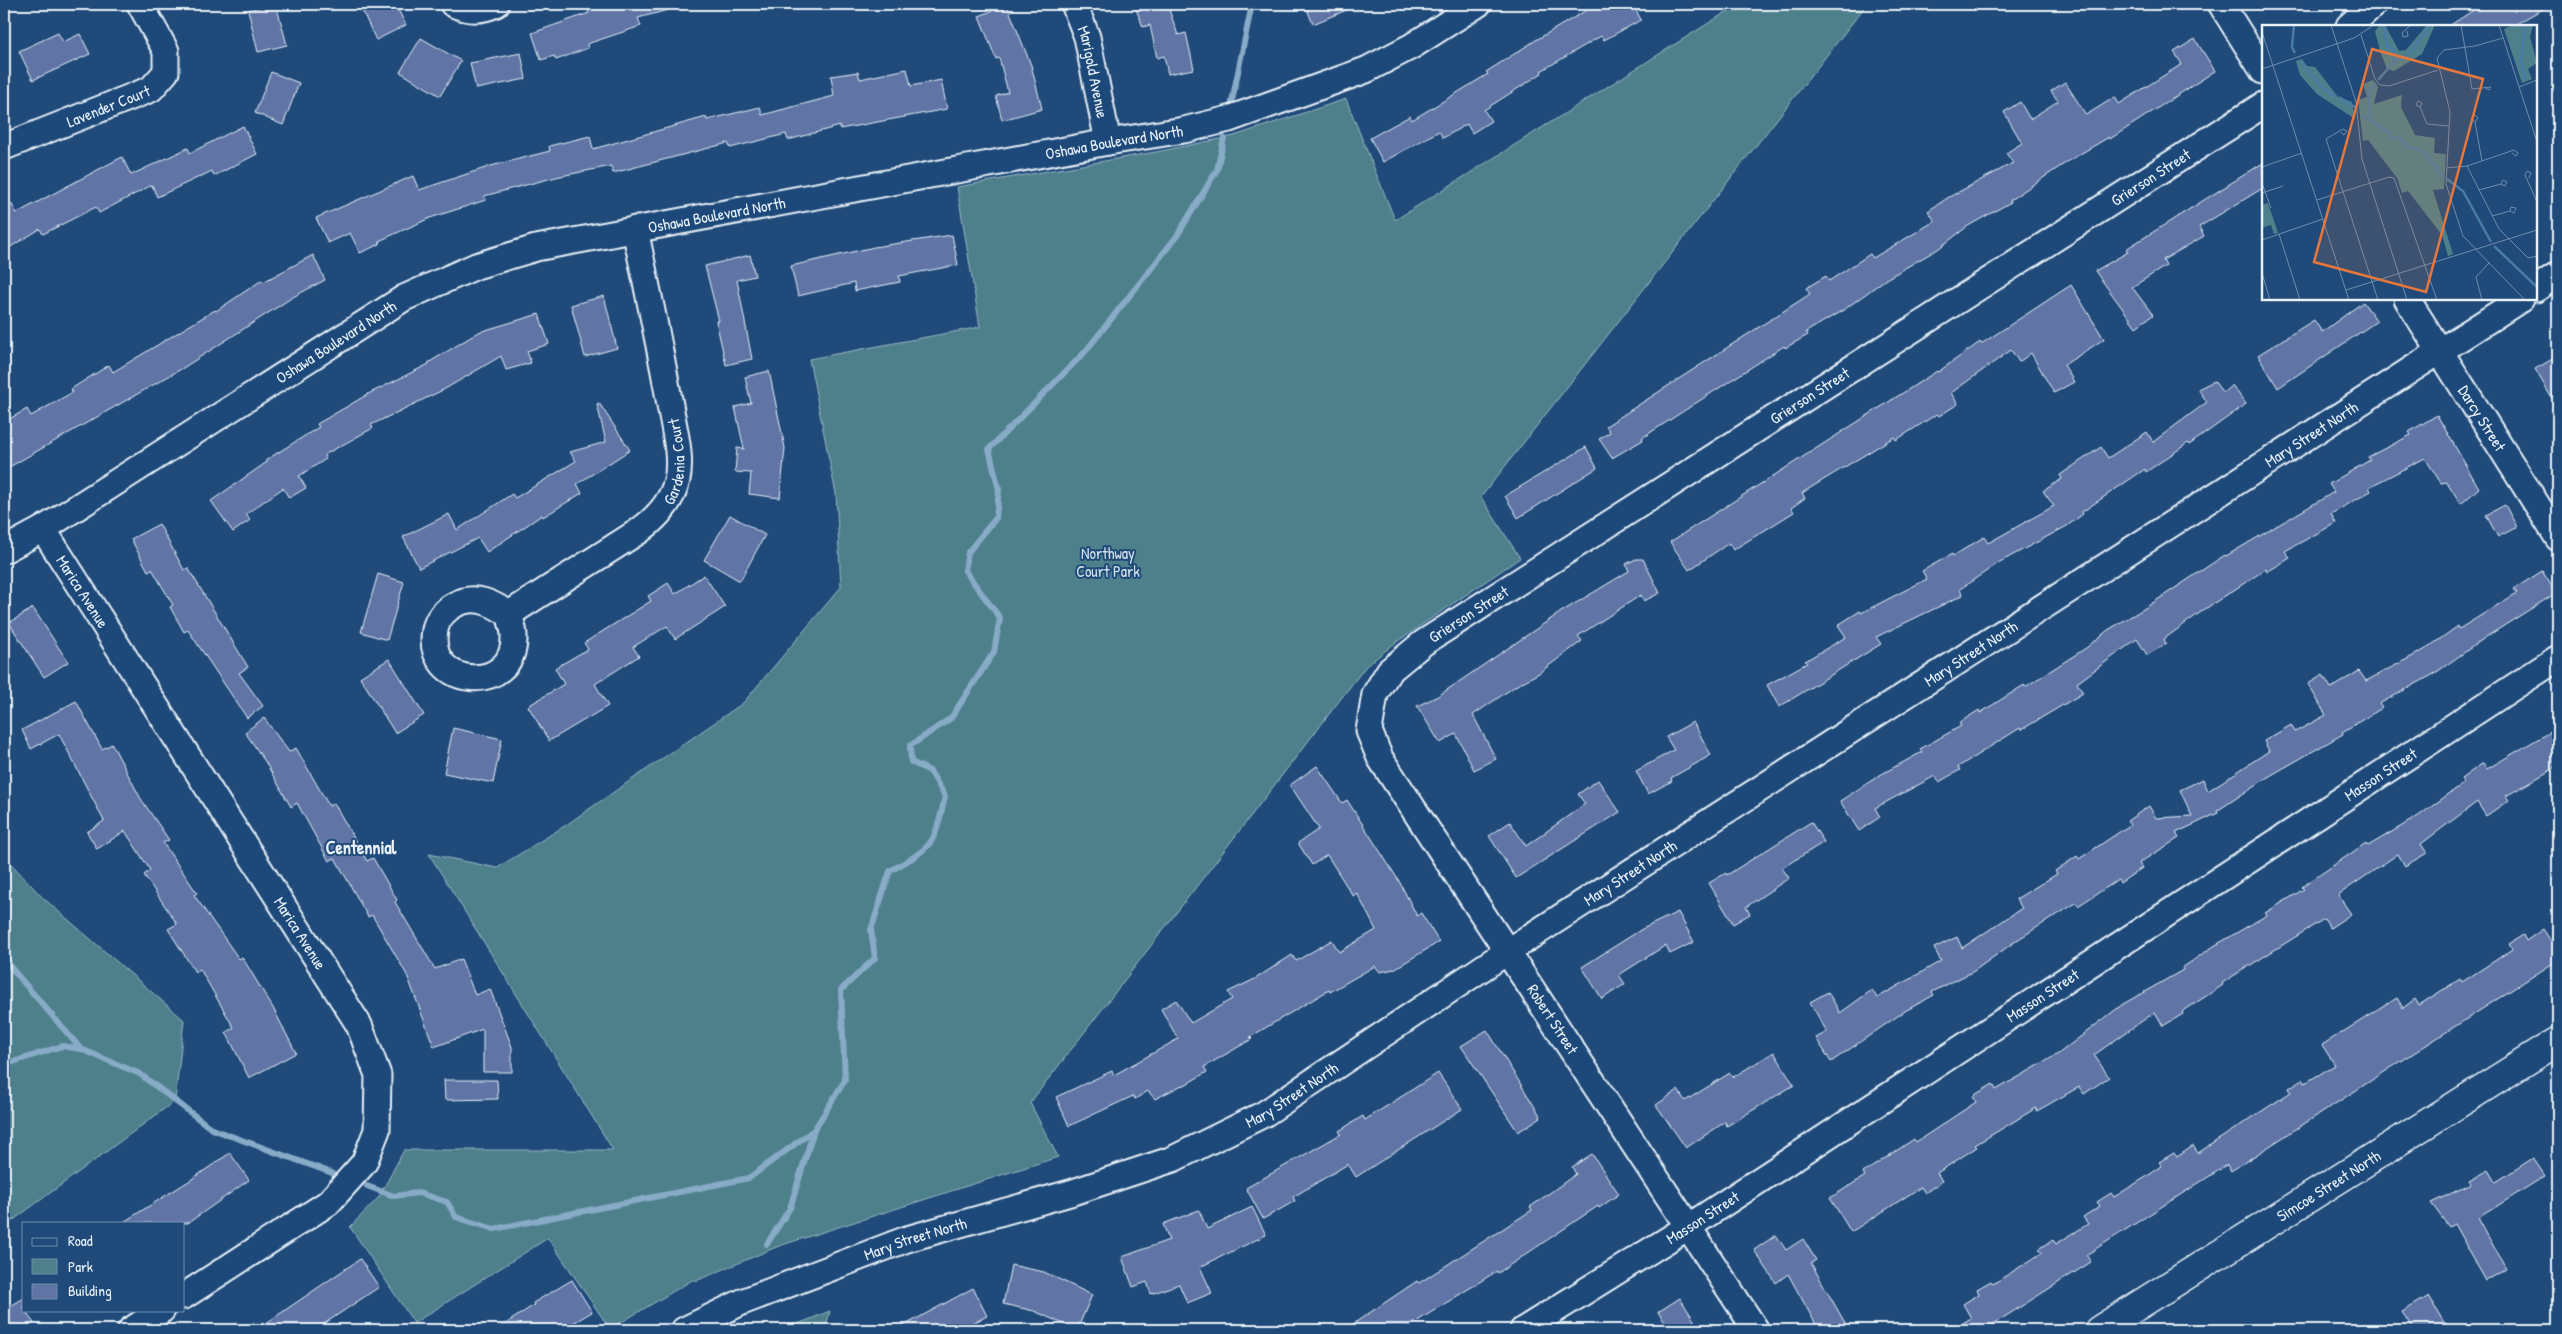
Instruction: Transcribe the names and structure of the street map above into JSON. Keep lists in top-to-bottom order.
{
  "streets": {
    "main road": ["Simcoe Street North"],
    "street": [
      "Marigold Avenue",
      "Lavender Court",
      "Oshawa Boulevard North",
      "Grierson Street",
      "Darcy Street",
      "Mary Street North",
      "Gardenia Court",
      "Marica Avenue",
      "Masson Street",
      "Robert Street"
    ]
  },
  "crossings": [
    ["Marigold Avenue", "Oshawa Boulevard North"],
    ["Oshawa Boulevard North", "Gardenia Court"],
    ["Oshawa Boulevard North", "Marica Avenue"],
    ["Grierson Street", "Robert Street"],
    ["Darcy Street", "Mary Street North"],
    ["Mary Street North", "Robert Street"],
    ["Masson Street", "Robert Street"]
  ],
  "districts": ["Centennial"],
  "parks": ["Northway Court Park"],
  "legend": ["Road", "Park", "Building"]
}
